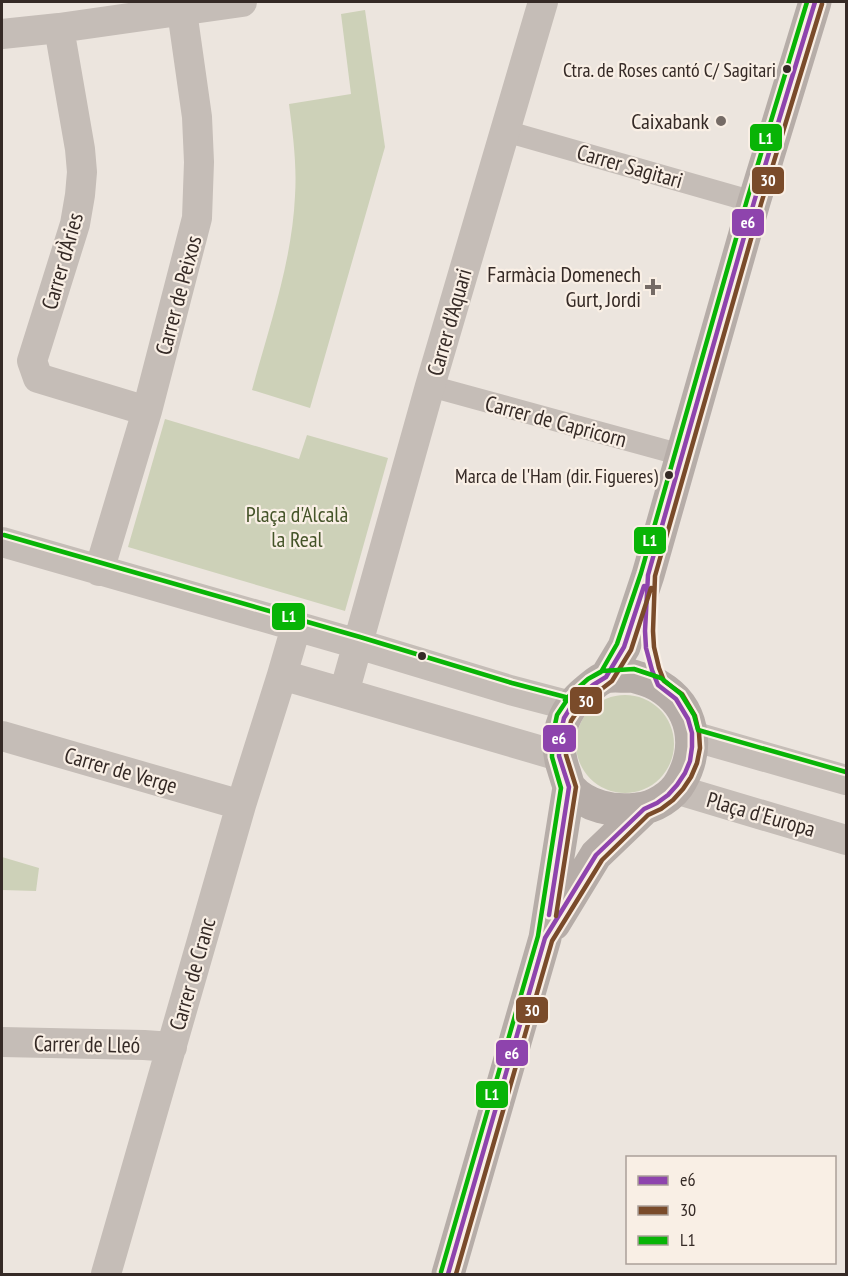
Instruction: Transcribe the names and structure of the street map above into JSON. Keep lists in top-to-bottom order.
{
  "streets": {
    "street": [
      "Carrer Sagitari",
      "Carrer d'Àries",
      "Carrer de Peixos",
      "Carrer d'Aquari",
      "Carrer de Capricorn",
      "Carrer de Verge",
      "Plaça d'Europa",
      "Carrer de Cranc",
      "Carrer de Lleó"
    ]
  },
  "crossings": [
    ["Carrer Sagitari", "Carrer d'Aquari"],
    ["Carrer d'Àries", "Carrer de Peixos"],
    ["Carrer d'Aquari", "Carrer de Capricorn"],
    ["Carrer de Verge", "Carrer de Cranc"],
    ["Carrer de Cranc", "Carrer de Lleó"]
  ],
  "parks": ["Plaça d'Alcalà la Real"],
  "places": {
    "other": ["Ctra. de Roses cantó C/ Sagitari", "Caixabank", "Marca de l'Ham (dir. Figueres)"],
    "health": ["Farmàcia Domenech Gurt, Jordi"]
  },
  "lines": ["transit line e6", "transit line L1", "transit line 30"],
  "legend": ["e6", "30", "L1"]
}
